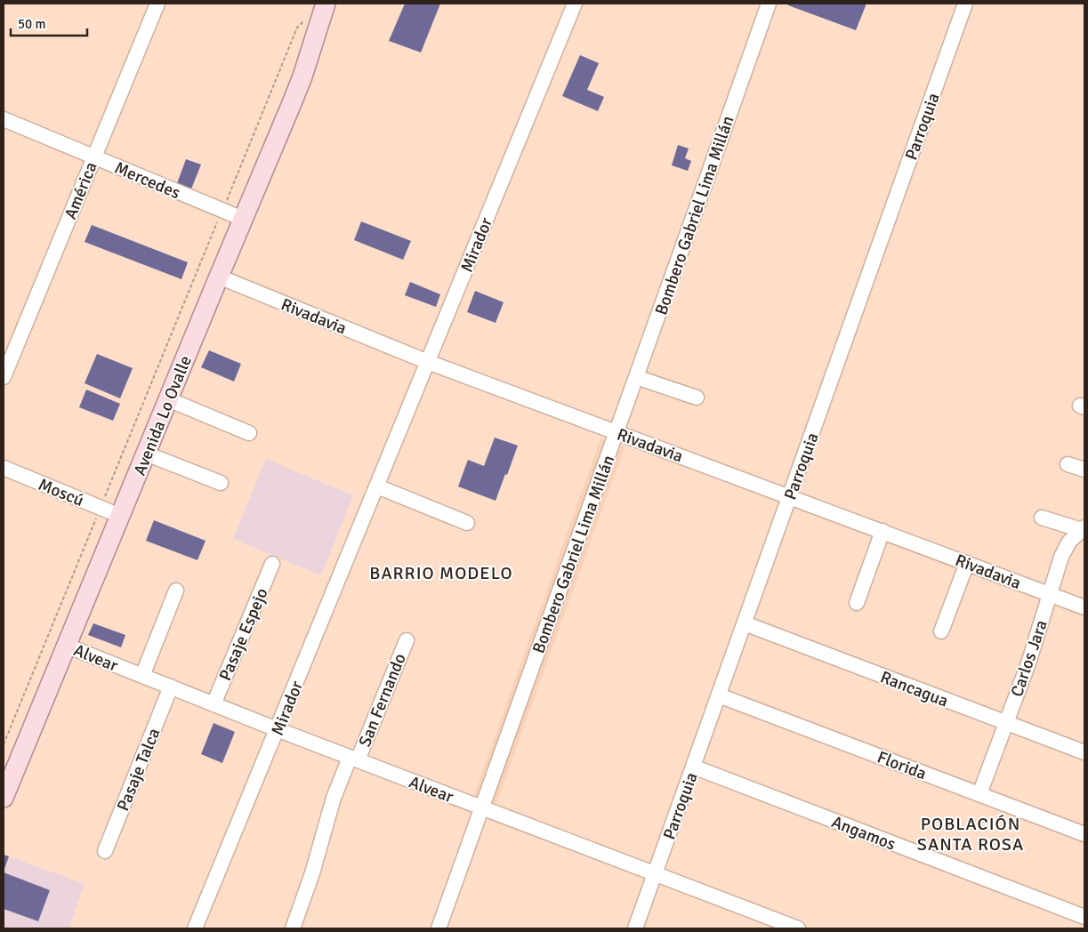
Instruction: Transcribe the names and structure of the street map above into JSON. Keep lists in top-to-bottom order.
{
  "streets": {
    "main road": ["Avenida Lo Ovalle"],
    "street": [
      "Parroquia",
      "Mercedes",
      "América",
      "Bombero Gabriel Lima Millán",
      "Mirador",
      "Rivadavia",
      "Moscú",
      "Pasaje Espejo",
      "Alvear",
      "Carlos Jara",
      "Rancagua",
      "San Fernando",
      "Florida",
      "Pasaje Talca",
      "Angamos"
    ]
  },
  "crossings": [
    ["Parroquia", "Rivadavia"],
    ["Parroquia", "Alvear"],
    ["Parroquia", "Rancagua"],
    ["Parroquia", "Florida"],
    ["Parroquia", "Angamos"],
    ["Mercedes", "América"],
    ["Mercedes", "Avenida Lo Ovalle"],
    ["Bombero Gabriel Lima Millán", "Rivadavia"],
    ["Bombero Gabriel Lima Millán", "Alvear"],
    ["Mirador", "Rivadavia"],
    ["Mirador", "Alvear"],
    ["Rivadavia", "Avenida Lo Ovalle"],
    ["Rivadavia", "Carlos Jara"],
    ["Avenida Lo Ovalle", "Moscú"],
    ["Avenida Lo Ovalle", "Alvear"],
    ["Pasaje Espejo", "Alvear"],
    ["Alvear", "San Fernando"],
    ["Alvear", "Pasaje Talca"],
    ["Carlos Jara", "Rancagua"],
    ["Carlos Jara", "Florida"]
  ],
  "districts": ["BARRIO MODELO", "POBLACIÓN SANTA ROSA"],
  "scale_bar": "50 m"
}
